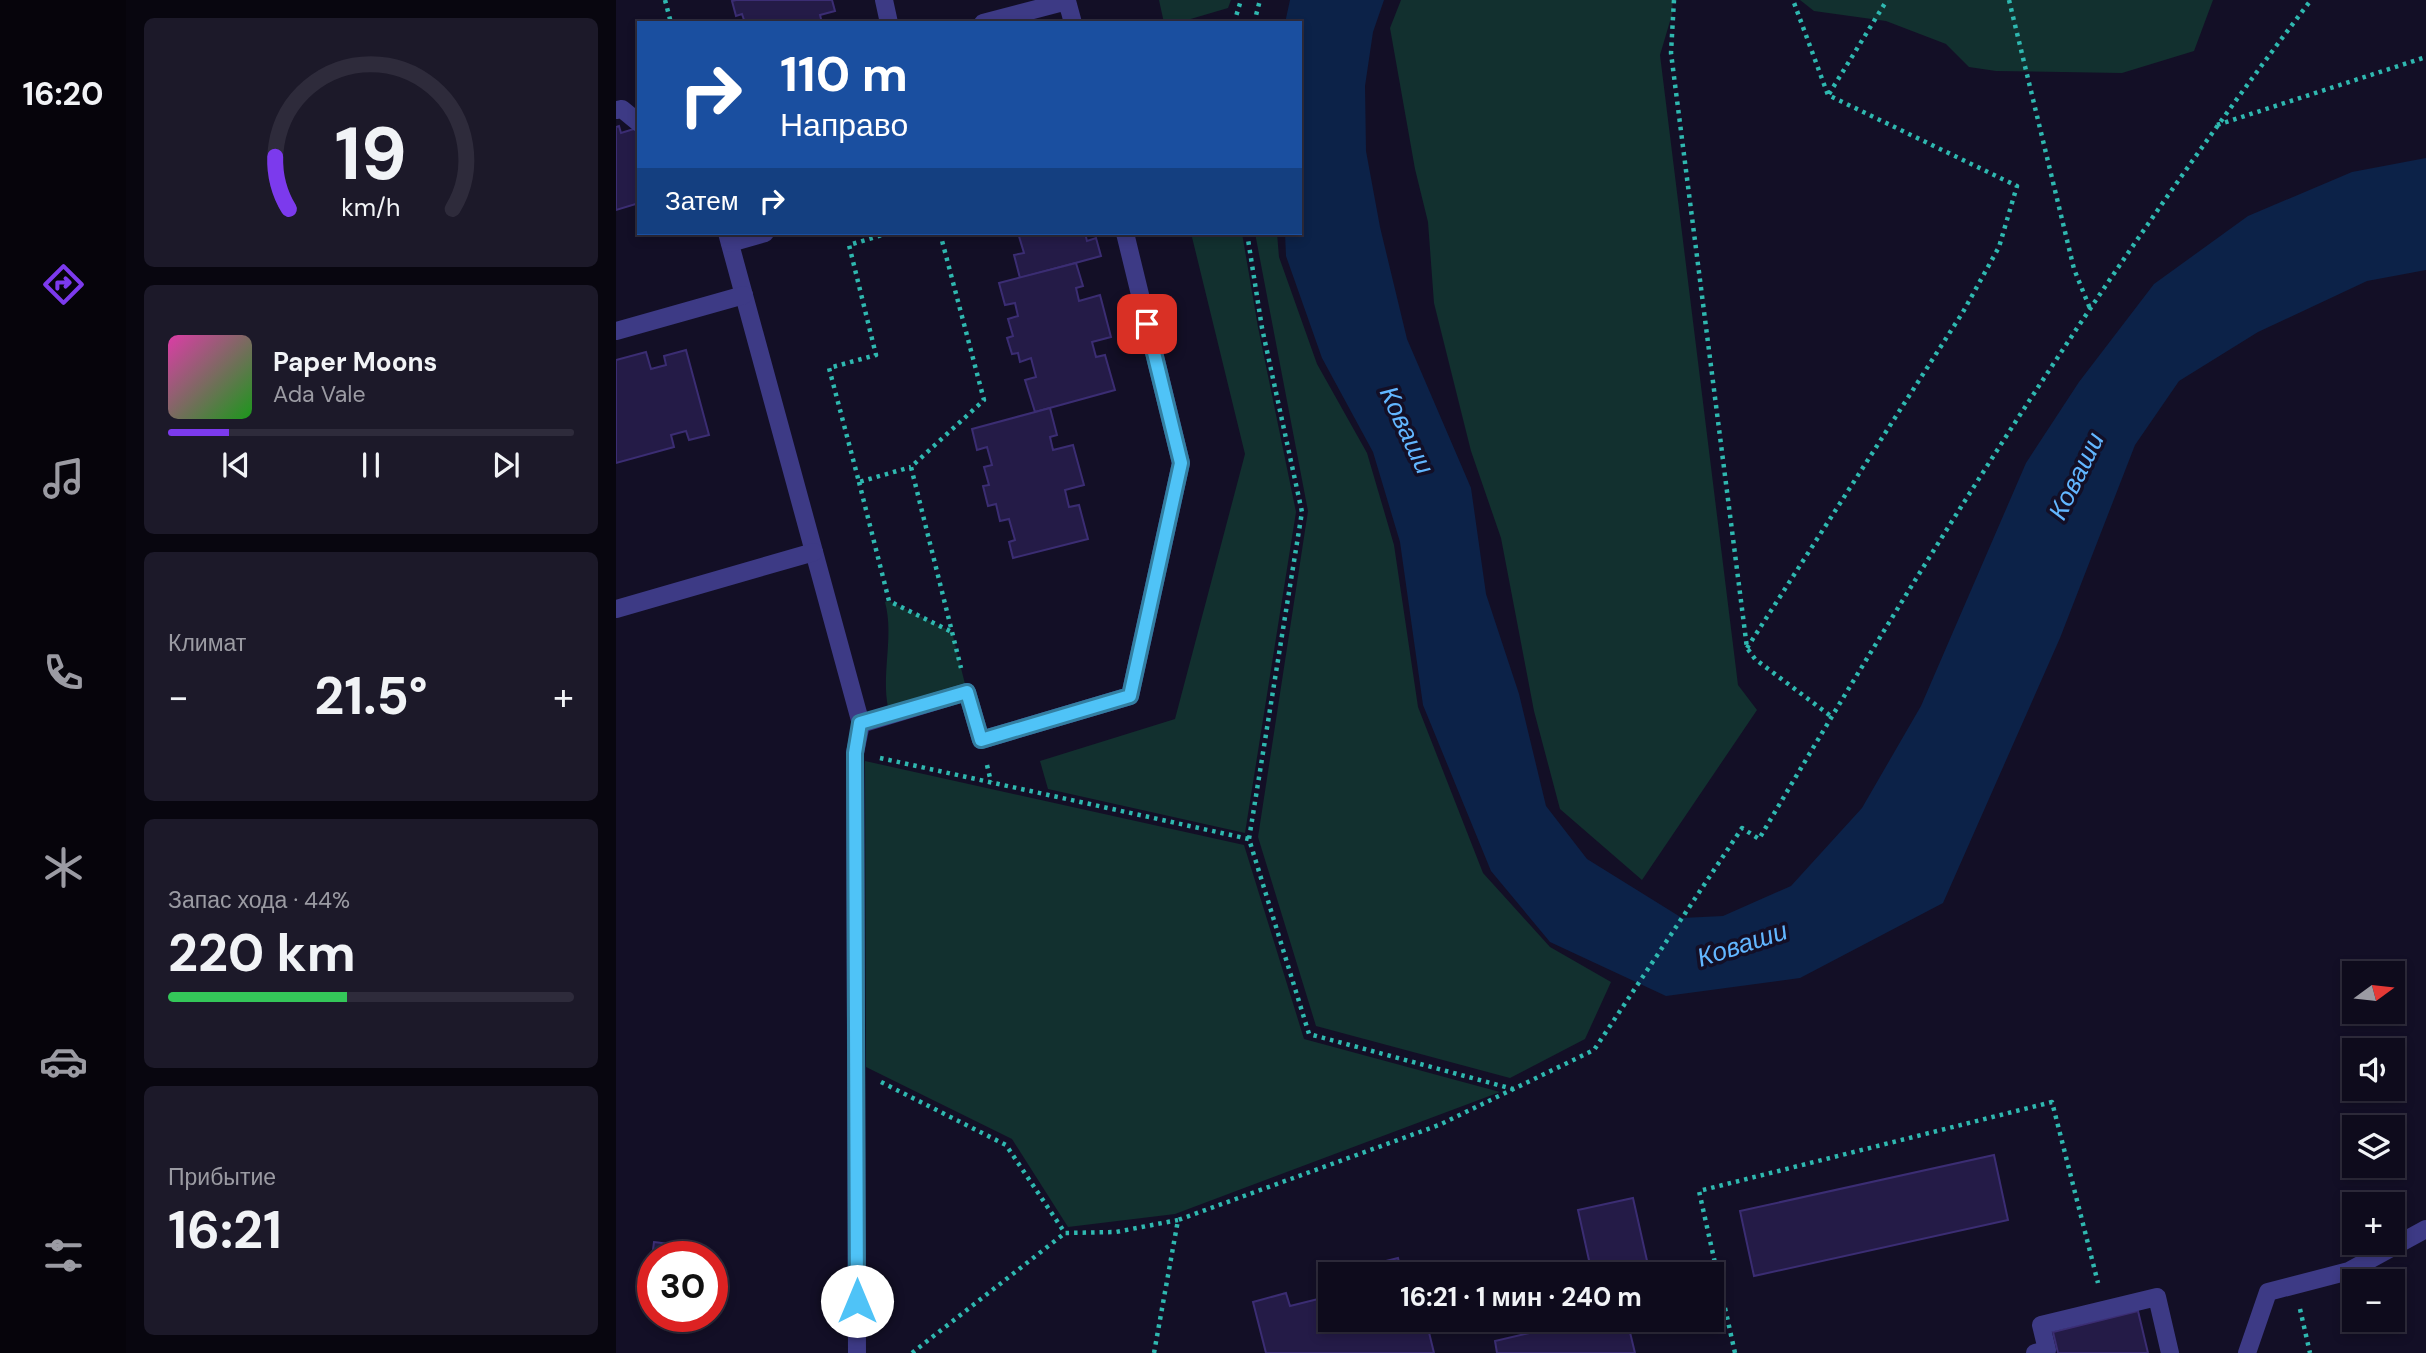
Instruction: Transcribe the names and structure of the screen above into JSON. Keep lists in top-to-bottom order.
{
  "water": ["Коваши"],
  "north": "right",
  "page": {
    "tabs": "16:20",
    "turn": ["110 m", "Направо"],
    "then": "Затем",
    "song": ["Paper Moons", "Ada Vale"],
    "tile": [
      "Климат",
      ["Запас хода · 44%", "220 km"],
      ["Прибытие", "16:21"]
    ],
    "heat": ["−", "21.5°", "+"],
    "map_buttons": ["+", "−"],
    "limit": "30",
    "trip": "16:21 · 1 мин · 240 m",
    "gauge": ["19", "km/h"]
  }
}
